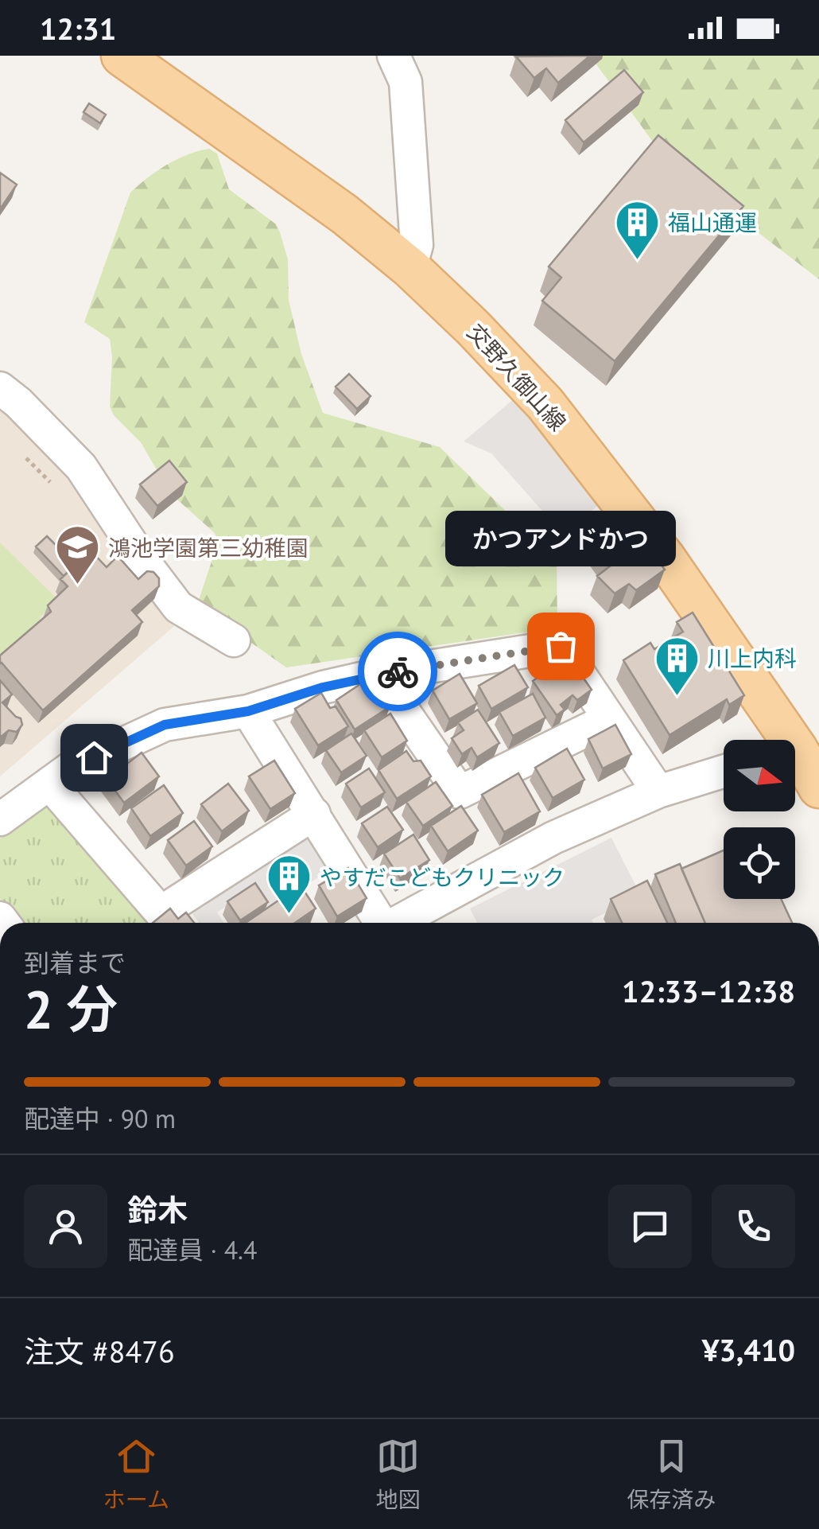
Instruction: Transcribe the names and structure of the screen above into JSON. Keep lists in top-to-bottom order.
{
  "streets": {
    "main road": ["交野久御山線"]
  },
  "places": {
    "building": ["福山通運", "川上内科", "やすだこどもクリニック"],
    "school or university": ["鴻池学園第三幼稚園"],
    "other": ["かつアンドかつ"]
  },
  "north": "right",
  "page": {
    "status": "12:31",
    "bubble": "かつアンドかつ",
    "heading": ["2 分", "到着まで", "12:33–12:38"],
    "panel": [
      "鈴木",
      "配達員 · 4.4",
      "注文 #8476",
      "¥3,410"
    ],
    "bar": "配達中 · 90 m",
    "tabs": ["ホーム", "地図", "保存済み"]
  }
}
